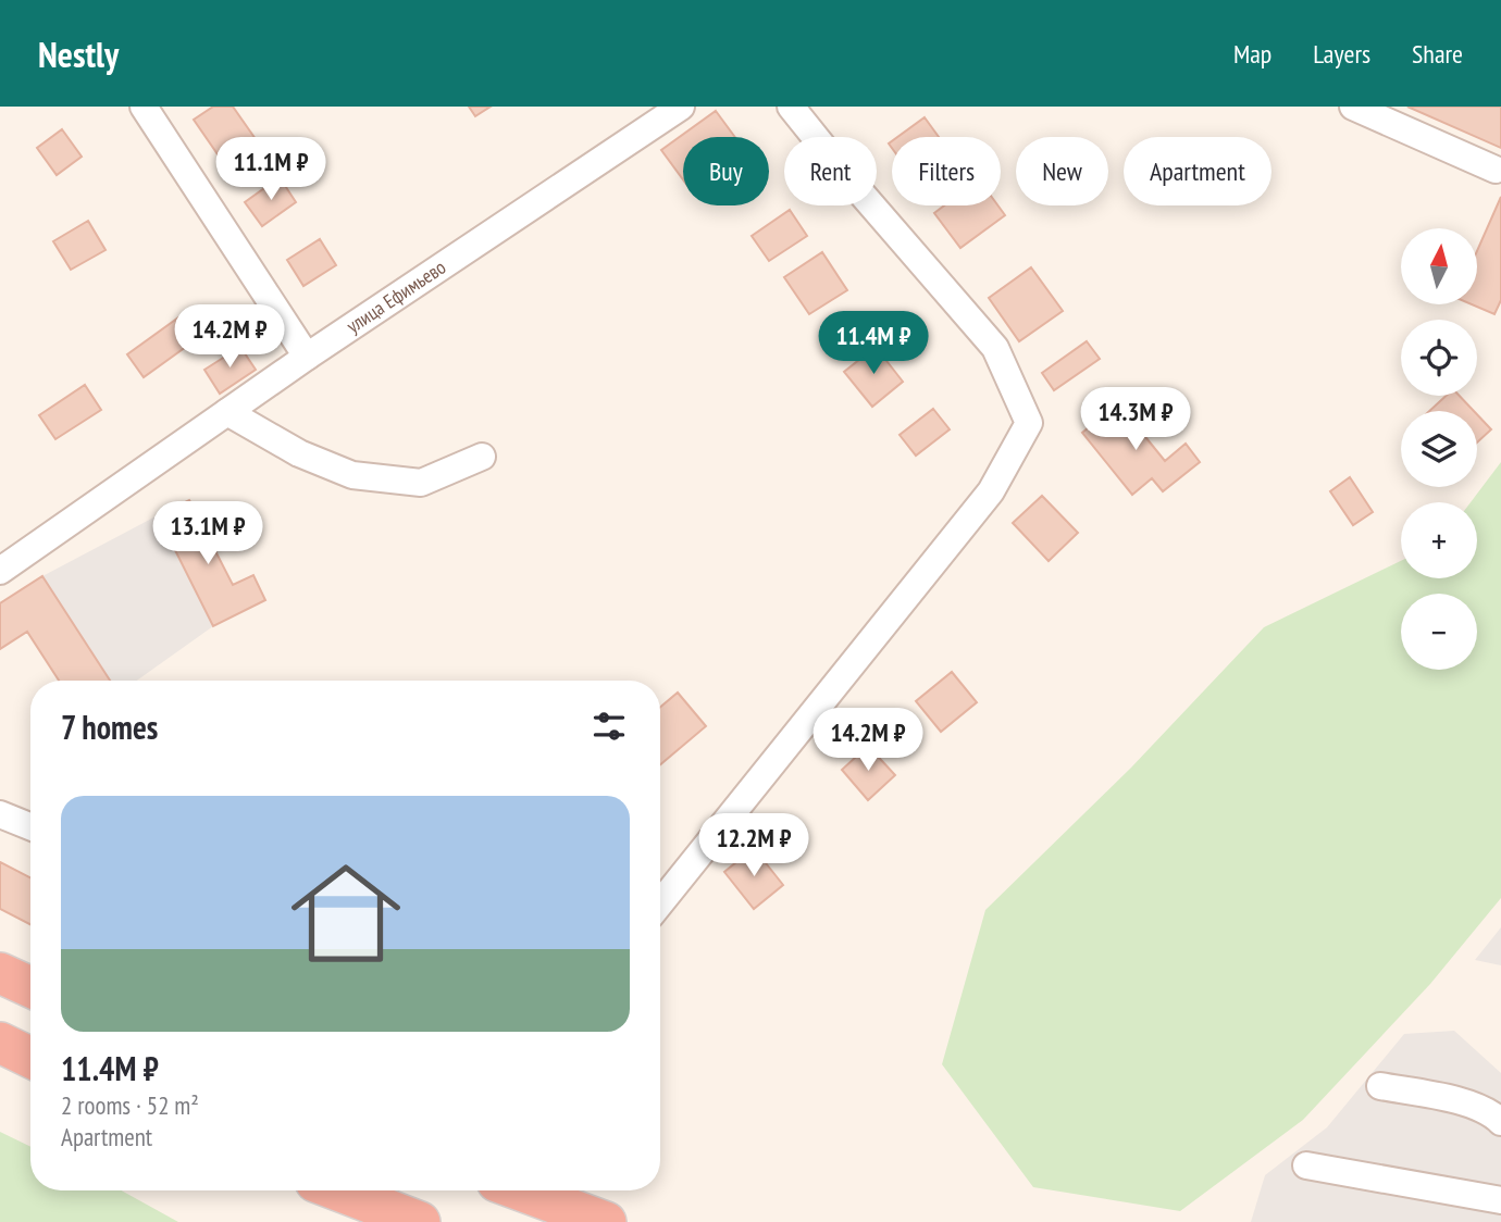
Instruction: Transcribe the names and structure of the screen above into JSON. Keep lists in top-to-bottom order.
{
  "streets": {
    "street": ["улица Ефимьево"]
  },
  "north": "top",
  "page": {
    "header": "Nestly",
    "nav": ["Map", "Layers", "Share"],
    "price": [
      "11.1M ₽",
      "14.2M ₽",
      "11.4M ₽",
      "14.3M ₽",
      "13.1M ₽",
      "14.2M ₽",
      "12.2M ₽"
    ],
    "chip": [
      "Buy",
      "Rent",
      "Filters",
      "New",
      "Apartment"
    ],
    "map_buttons": ["+", "−"],
    "heading": "7 homes",
    "list": [
      {
        "name": "11.4M ₽",
        "note": "2 rooms · 52 m² · Apartment"
      }
    ]
  }
}
